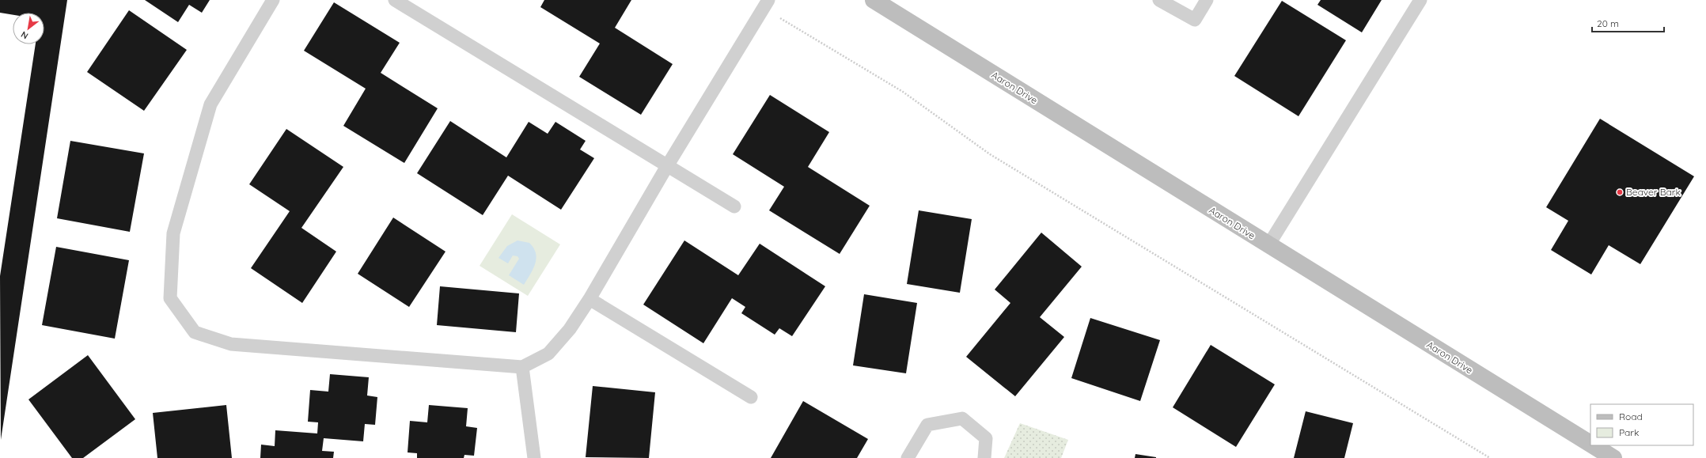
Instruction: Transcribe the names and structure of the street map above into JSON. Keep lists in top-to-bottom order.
{
  "streets": {
    "street": ["Aaron Drive"]
  },
  "places": ["Beaver Bark"],
  "legend": ["Road", "Park"],
  "scale_bar": "20 m",
  "north": "bottom left"
}
